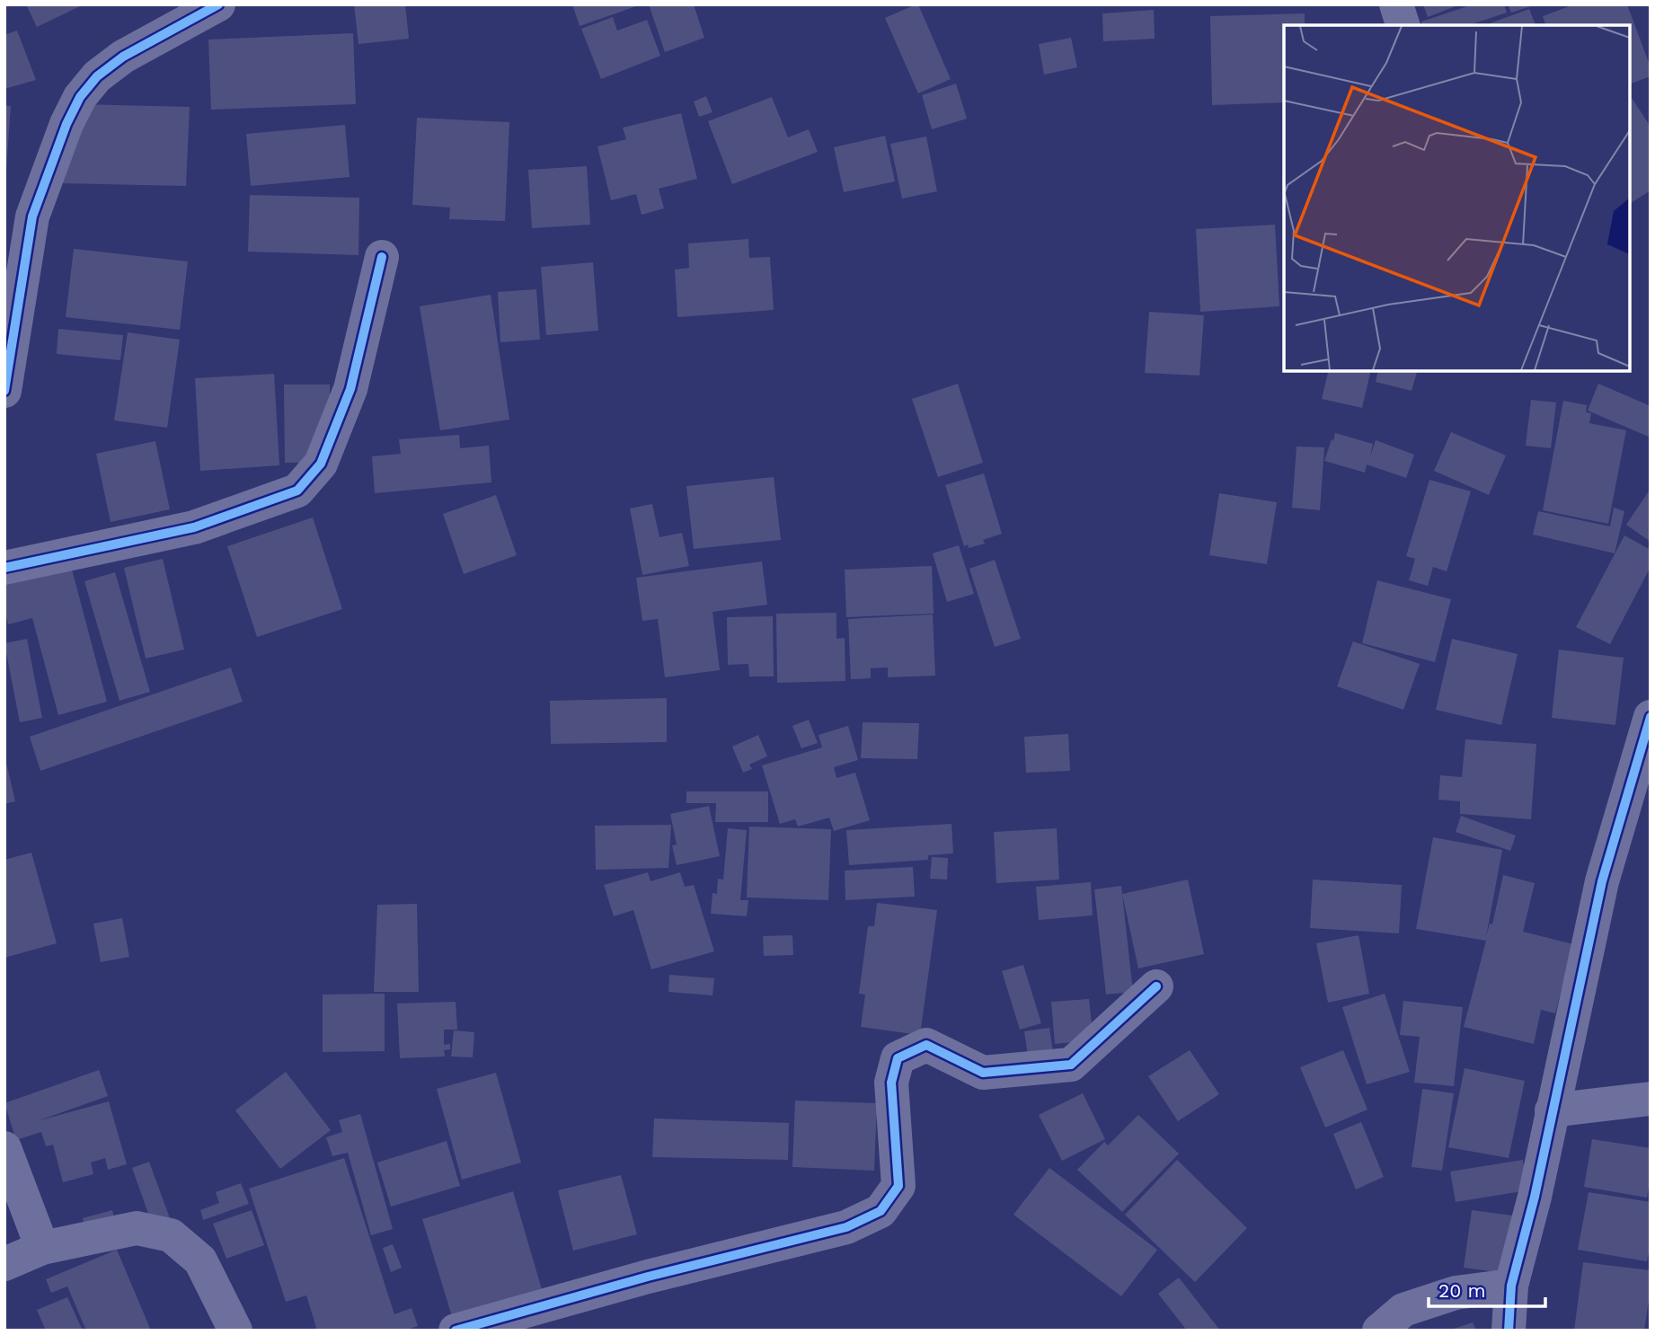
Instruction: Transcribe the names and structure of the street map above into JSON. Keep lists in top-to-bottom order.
{
  "scale_bar": "20 m"
}
